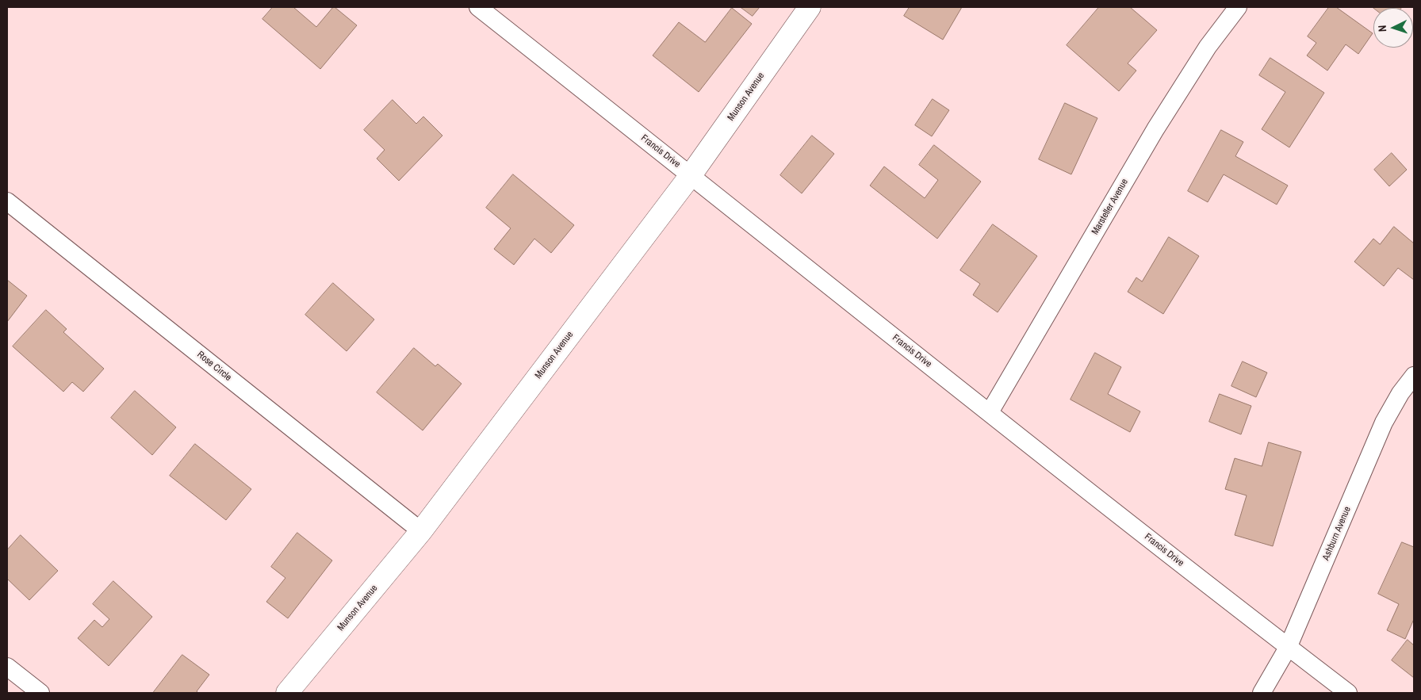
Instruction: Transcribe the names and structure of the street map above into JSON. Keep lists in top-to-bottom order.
{
  "streets": {
    "street": [
      "Munson Avenue",
      "Francis Drive",
      "Marsteller Avenue",
      "Rose Circle",
      "Ashburn Avenue"
    ]
  },
  "crossings": [
    ["Munson Avenue", "Francis Drive"],
    ["Munson Avenue", "Rose Circle"],
    ["Francis Drive", "Marsteller Avenue"],
    ["Francis Drive", "Ashburn Avenue"]
  ],
  "north": "left"
}
